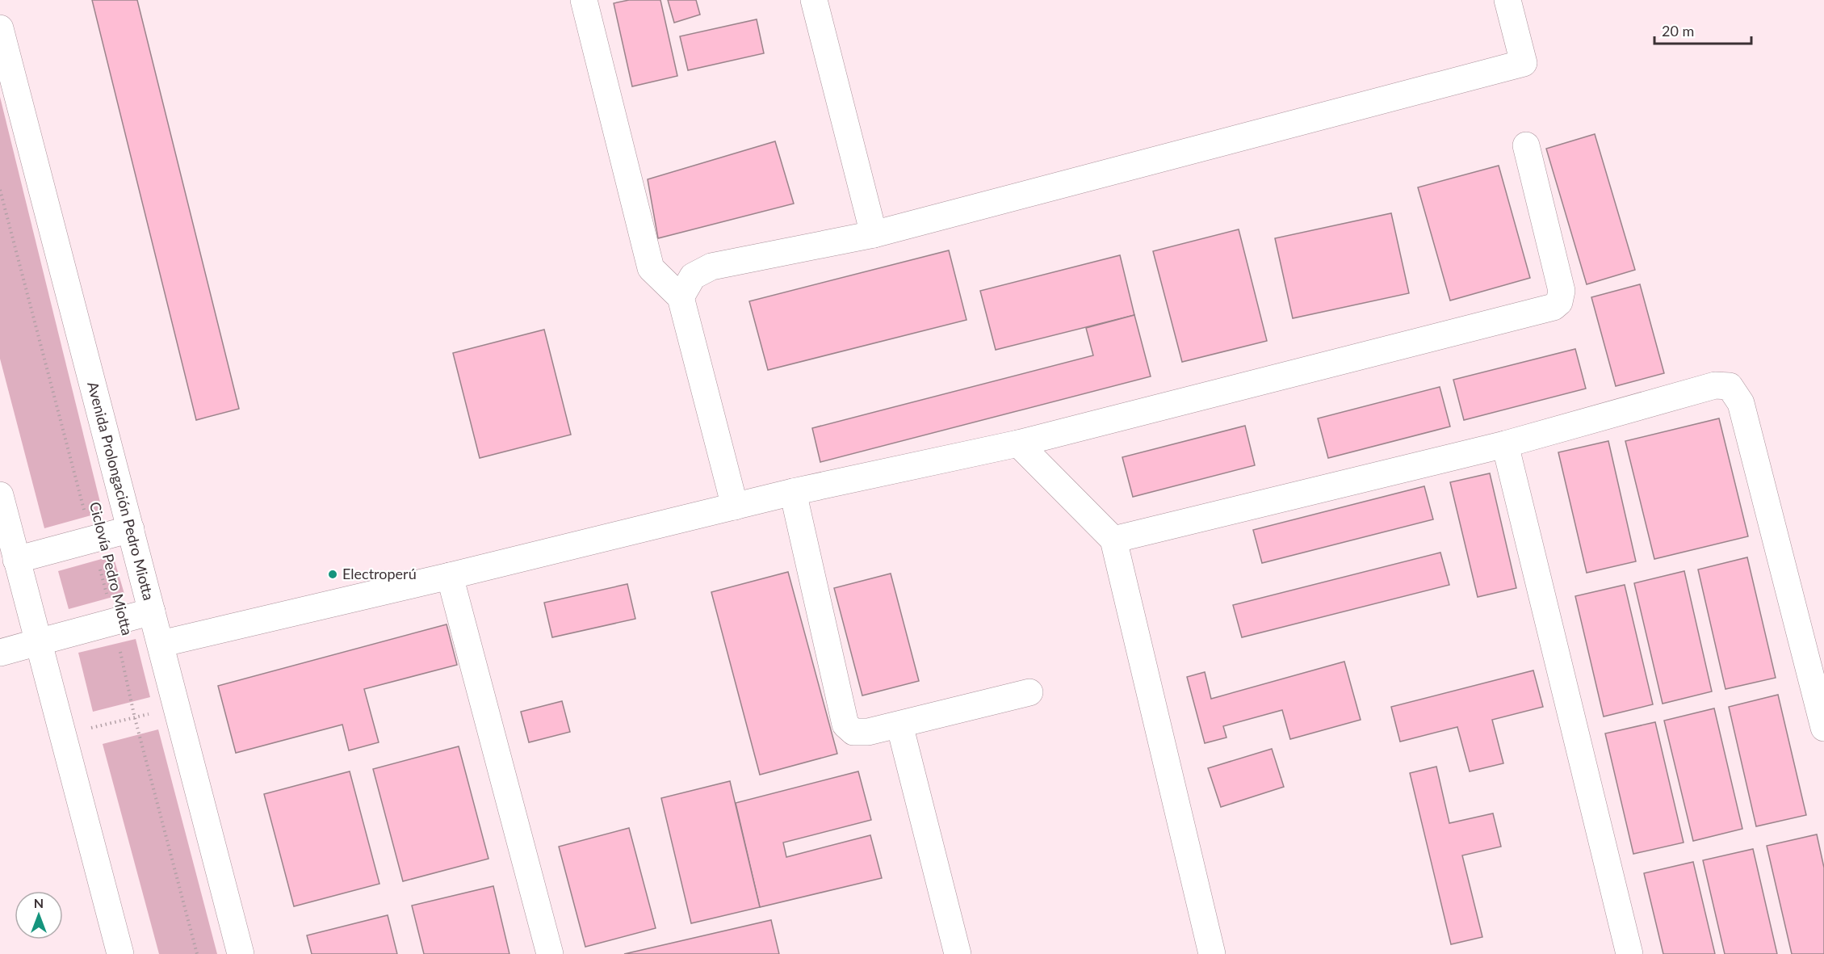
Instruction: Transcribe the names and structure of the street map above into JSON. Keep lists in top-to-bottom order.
{
  "streets": {
    "main road": ["Avenida Prolongación Pedro Miotta"],
    "path": ["Ciclovía Pedro Miotta"]
  },
  "places": ["Electroperú"],
  "scale_bar": "20 m",
  "north": "top"
}
